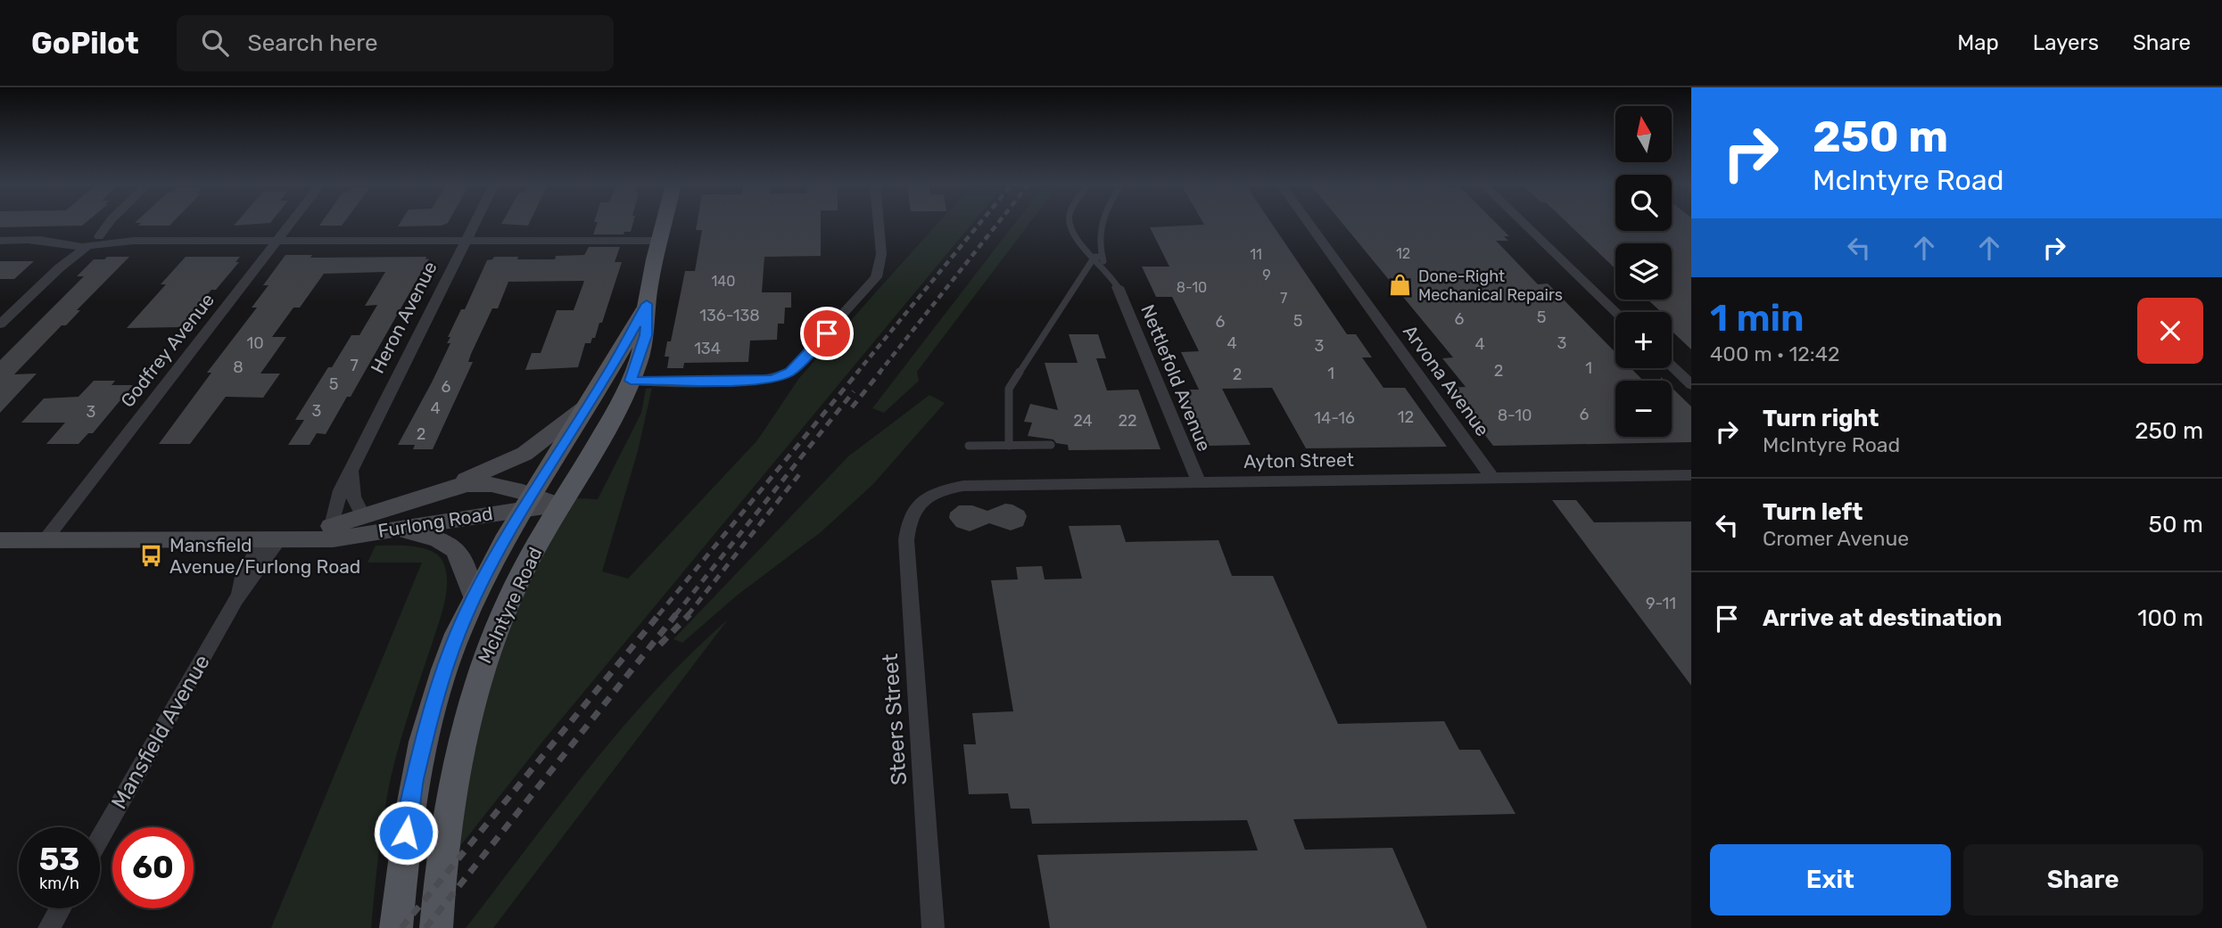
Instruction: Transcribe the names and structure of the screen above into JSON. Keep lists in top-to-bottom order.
{
  "streets": {
    "main road": ["McIntyre Road"],
    "street": [
      "Heron Avenue",
      "Godfrey Avenue",
      "Nettlefold Avenue",
      "Arvona Avenue",
      "Ayton Street",
      "Furlong Road",
      "Steers Street",
      "Mansfield Avenue"
    ]
  },
  "crossings": [
    ["Heron Avenue", "Furlong Road"],
    ["Godfrey Avenue", "Furlong Road"],
    ["Nettlefold Avenue", "Ayton Street"],
    ["Arvona Avenue", "Ayton Street"],
    ["Ayton Street", "Steers Street"],
    ["Furlong Road", "McIntyre Road"],
    ["Furlong Road", "Mansfield Avenue"]
  ],
  "places": {
    "shop": ["Done-Right Mechanical Repairs"],
    "bus stop": ["Mansfield Avenue/Furlong Road"]
  },
  "house_numbers": [
    "12",
    "11",
    "9",
    "140",
    "8-10",
    "7",
    "136-138",
    "5",
    "6",
    "5",
    "6",
    "10",
    "4",
    "3",
    "4",
    "3",
    "134",
    "7",
    "8",
    "1",
    "2",
    "1",
    "2",
    "5",
    "6",
    "4",
    "3",
    "3",
    "6",
    "8-10",
    "12",
    "14-16",
    "24",
    "22",
    "2",
    "9-11"
  ],
  "north": "top",
  "page": {
    "header": "GoPilot",
    "search": "Search here",
    "nav": ["Map", "Layers", "Share"],
    "turn": ["250 m", "McIntyre Road"],
    "map_buttons": ["+", "−"],
    "heading": ["1 min", "400 m · 12:42"],
    "list": [
      {
        "name": "Turn right",
        "note": "McIntyre Road",
        "value": "250 m"
      },
      {
        "name": "Turn left",
        "note": "Cromer Avenue",
        "value": "50 m"
      },
      {
        "name": "Arrive at destination",
        "value": "100 m"
      }
    ],
    "speed": "53 km/h",
    "limit": "60",
    "buttons": ["Exit", "Share"]
  }
}
